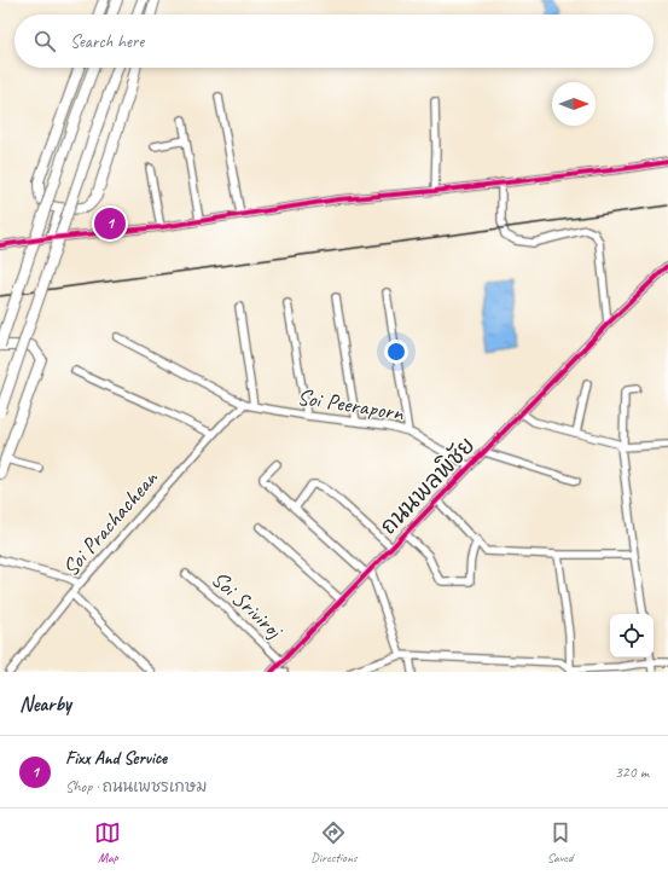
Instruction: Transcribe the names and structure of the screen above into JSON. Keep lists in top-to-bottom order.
{
  "streets": {
    "street": [
      "Soi Peeraporn",
      "ถนนพลพิชัย",
      "Soi Prachachean",
      "Soi Sriviroj"
    ]
  },
  "crossings": [
    ["Soi Peeraporn", "ถนนพลพิชัย"],
    ["Soi Peeraporn", "Soi Prachachean"],
    ["ถนนพลพิชัย", "Soi Sriviroj"]
  ],
  "north": "right",
  "page": {
    "search": "Search here",
    "pins": "1",
    "heading": "Nearby",
    "list": [
      {
        "mark": "1",
        "name": "Fixx And Service",
        "note": "Shop · ถนนเพชรเกษม",
        "value": "320 m"
      }
    ],
    "nav": ["Map", "Directions", "Saved"]
  }
}
